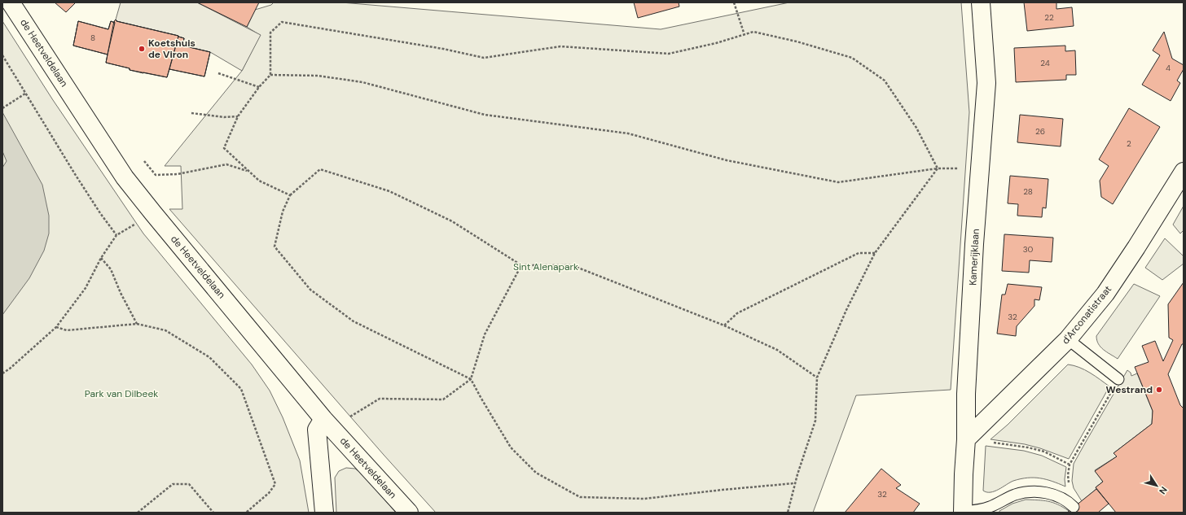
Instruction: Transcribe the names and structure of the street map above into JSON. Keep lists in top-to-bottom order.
{
  "streets": {
    "street": ["de Heetveldelaan", "Kamerijklaan", "d'Arconatistraat"]
  },
  "crossings": [
    ["Kamerijklaan", "d'Arconatistraat"]
  ],
  "parks": ["Sint Alenapark", "Park van Dilbeek"],
  "places": ["Koetshuis de Viron", "Westrand"],
  "house_numbers": [
    "22",
    "8",
    "24",
    "4",
    "26",
    "2",
    "28",
    "30",
    "32",
    "32"
  ],
  "north": "bottom right"
}
